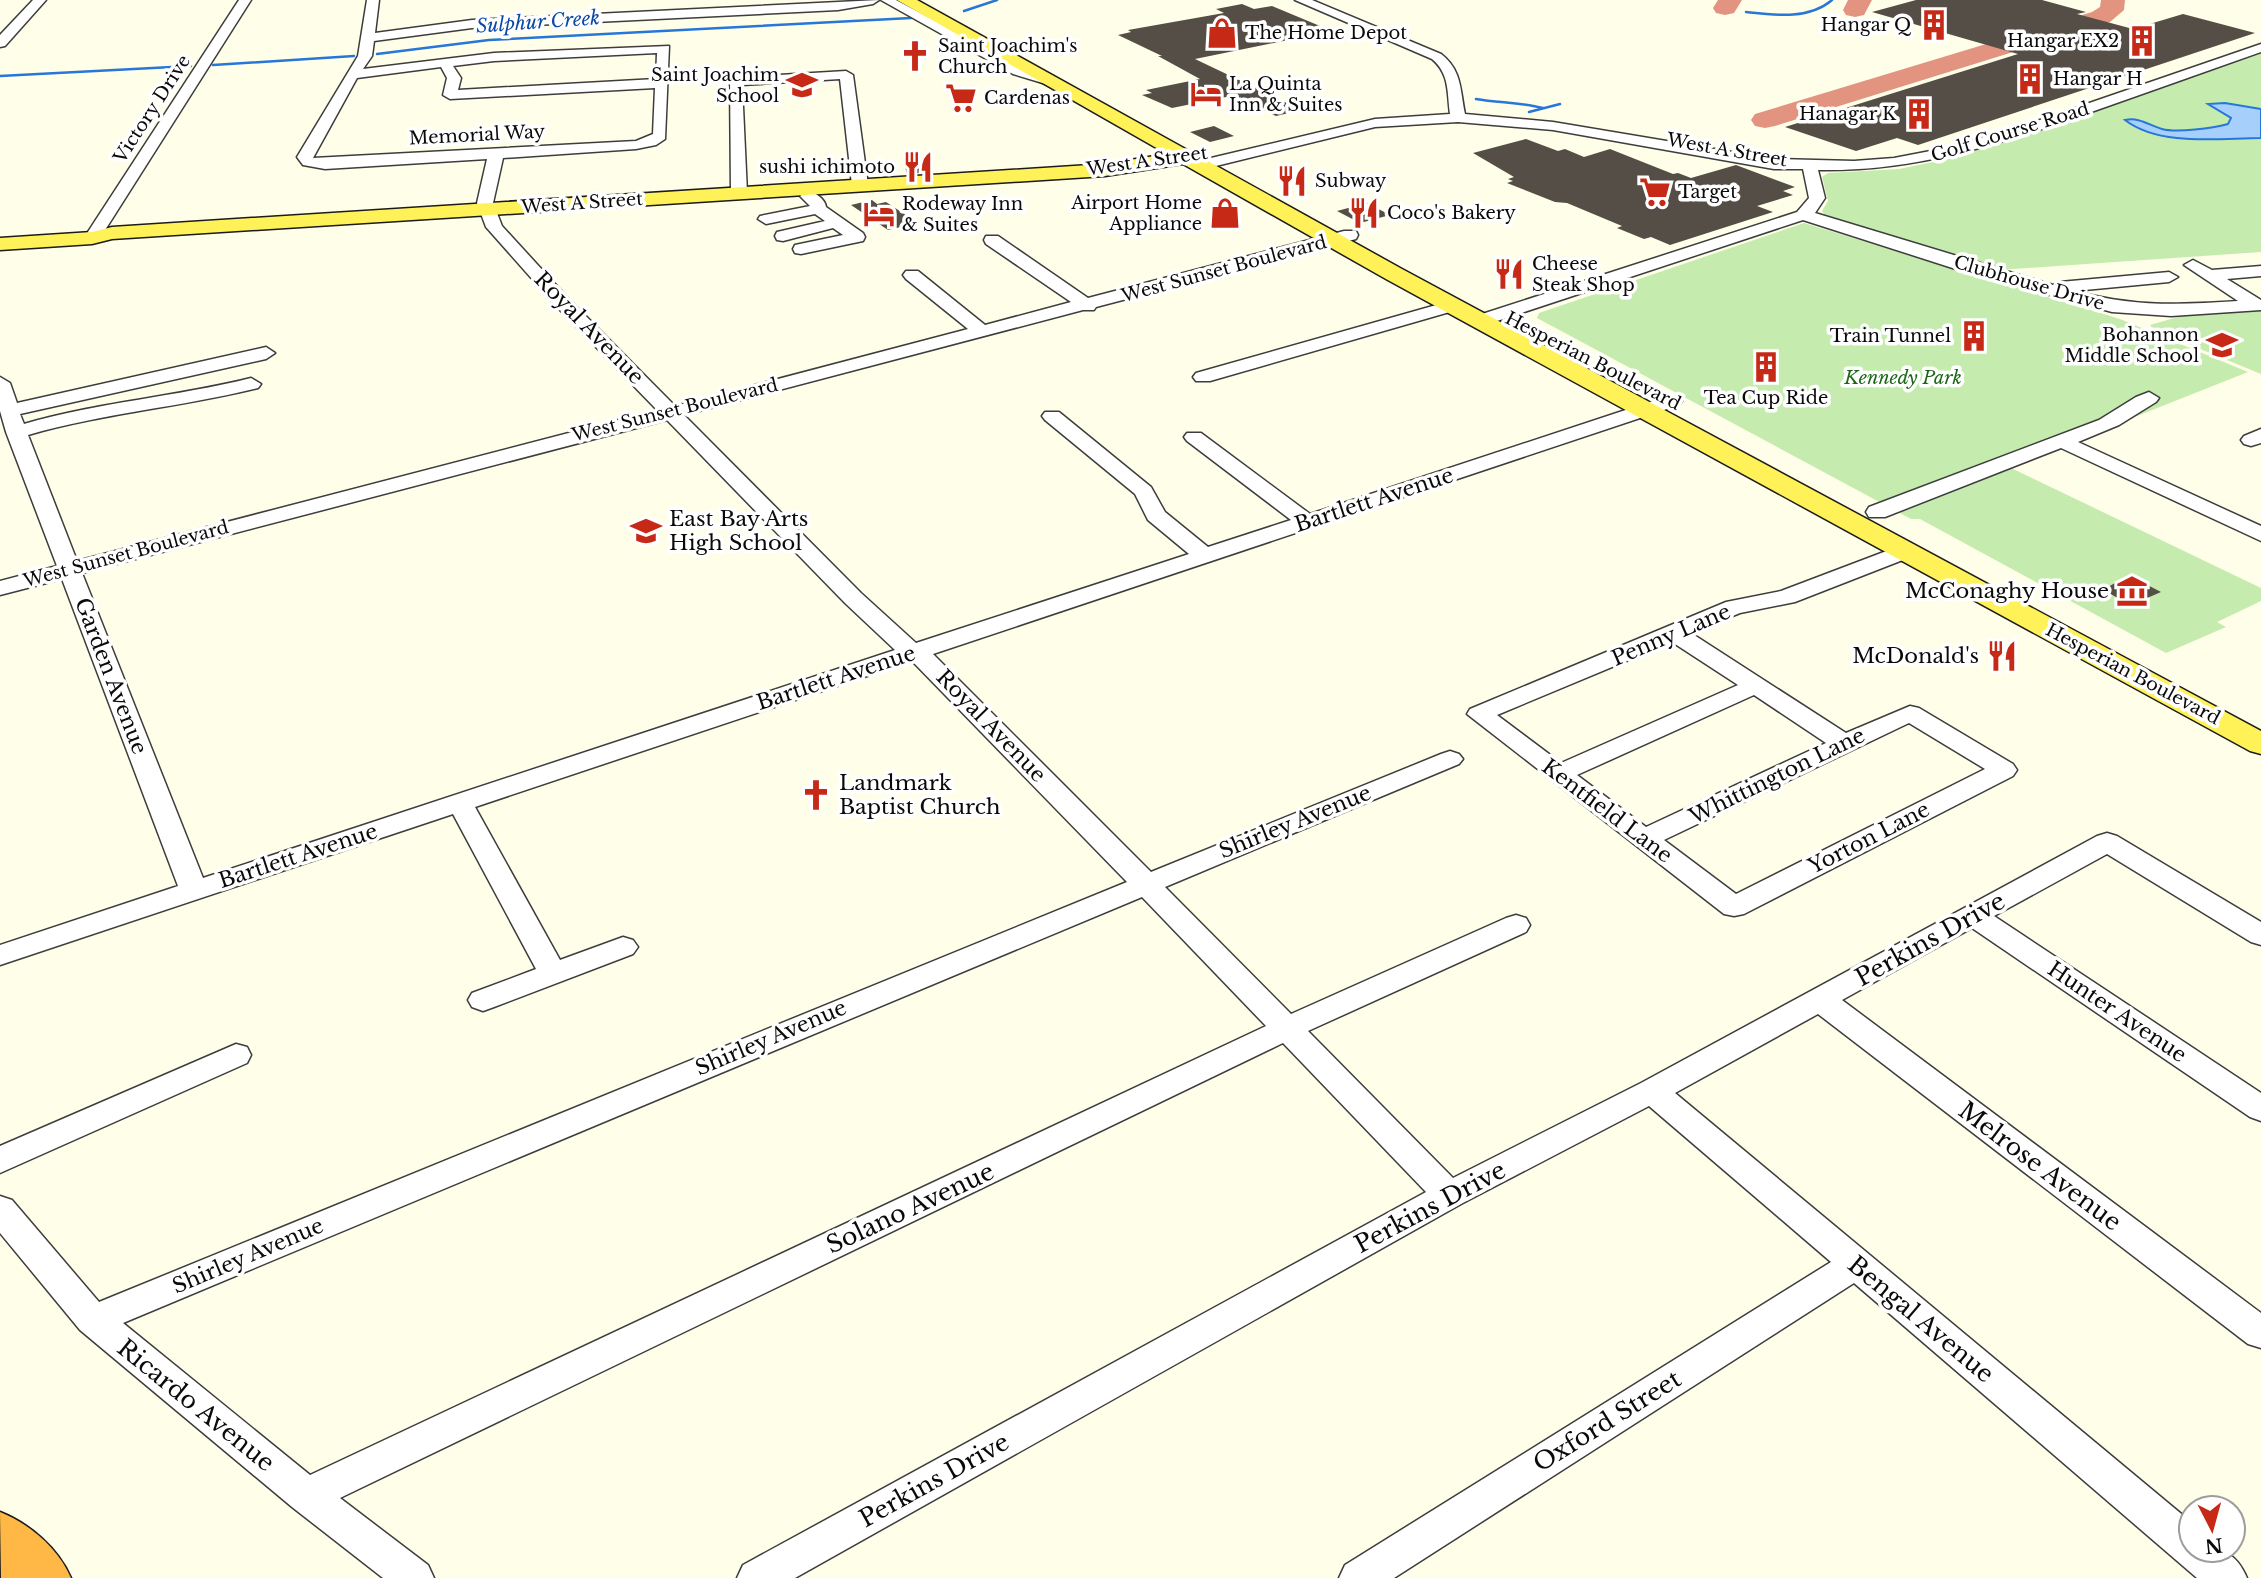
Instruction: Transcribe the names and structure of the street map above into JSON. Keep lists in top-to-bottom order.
{
  "streets": {
    "main road": ["West A Street", "Hesperian Boulevard"],
    "street": [
      "Victory Drive",
      "Golf Course Road",
      "Memorial Way",
      "West Sunset Boulevard",
      "Clubhouse Drive",
      "Royal Avenue",
      "Bartlett Avenue",
      "Penny Lane",
      "Garden Avenue",
      "Whittington Lane",
      "Kentfield Lane",
      "Shirley Avenue",
      "Yorton Lane",
      "Perkins Drive",
      "Hunter Avenue",
      "Melrose Avenue",
      "Solano Avenue",
      "Bengal Avenue",
      "Ricardo Avenue",
      "Oxford Street"
    ]
  },
  "crossings": [
    ["Victory Drive", "West A Street"],
    ["Golf Course Road", "West A Street"],
    ["West A Street", "Royal Avenue"],
    ["West A Street", "Hesperian Boulevard"],
    ["West Sunset Boulevard", "Royal Avenue"],
    ["West Sunset Boulevard", "Hesperian Boulevard"],
    ["West Sunset Boulevard", "Garden Avenue"],
    ["Royal Avenue", "Bartlett Avenue"],
    ["Royal Avenue", "Shirley Avenue"],
    ["Royal Avenue", "Perkins Drive"],
    ["Royal Avenue", "Solano Avenue"],
    ["Hesperian Boulevard", "Bartlett Avenue"],
    ["Hesperian Boulevard", "Penny Lane"],
    ["Bartlett Avenue", "Garden Avenue"],
    ["Penny Lane", "Kentfield Lane"],
    ["Whittington Lane", "Kentfield Lane"],
    ["Whittington Lane", "Yorton Lane"],
    ["Kentfield Lane", "Yorton Lane"],
    ["Shirley Avenue", "Ricardo Avenue"],
    ["Perkins Drive", "Hunter Avenue"],
    ["Perkins Drive", "Melrose Avenue"],
    ["Perkins Drive", "Bengal Avenue"],
    ["Solano Avenue", "Ricardo Avenue"],
    ["Bengal Avenue", "Oxford Street"]
  ],
  "water": ["Sulphur Creek"],
  "parks": ["Kennedy Park"],
  "places": {
    "building": [
      "Hangar Q",
      "Hangar EX2",
      "Hangar H",
      "Hanagar K",
      "Train Tunnel",
      "Tea Cup Ride"
    ],
    "shop": ["The Home Depot", "Airport Home Appliance"],
    "church": ["Saint Joachim's Church", "Landmark Baptist Church"],
    "school or university": ["Saint Joachim School", "Bohannon Middle School", "East Bay Arts High School"],
    "hotel": ["La Quinta Inn & Suites", "Rodeway Inn & Suites"],
    "supermarket": ["Cardenas", "Target"],
    "restaurant": [
      "sushi ichimoto",
      "Subway",
      "Coco's Bakery",
      "Cheese Steak Shop",
      "McDonald's"
    ],
    "museum": ["McConaghy House"]
  },
  "north": "bottom"
}
